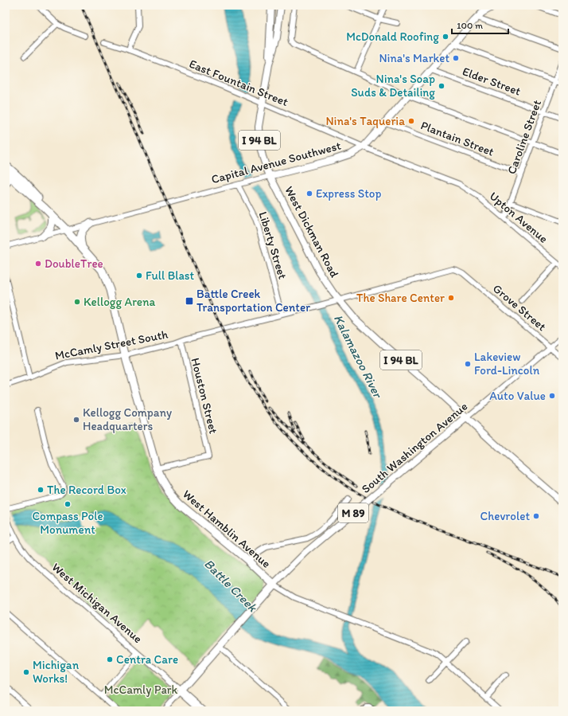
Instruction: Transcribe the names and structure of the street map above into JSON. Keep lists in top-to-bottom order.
{
  "streets": {
    "highway": [
      "South Washington Avenue",
      "M 89",
      "West Hamblin Avenue",
      "West Michigan Avenue"
    ],
    "main road": ["I 94 BL", "Capital Avenue Southwest", "West Dickman Road"],
    "street": [
      "Elder Street",
      "East Fountain Street",
      "Caroline Street",
      "Plantain Street",
      "Upton Avenue",
      "Liberty Street",
      "Grove Street",
      "McCamly Street South",
      "Houston Street"
    ]
  },
  "crossings": [
    ["Elder Street", "Caroline Street"],
    ["Elder Street", "Capital Avenue Southwest"],
    ["East Fountain Street", "I 94 BL"],
    ["East Fountain Street", "Capital Avenue Southwest"],
    ["East Fountain Street", "Upton Avenue"],
    ["Caroline Street", "Plantain Street"],
    ["Caroline Street", "Upton Avenue"],
    ["Plantain Street", "Capital Avenue Southwest"],
    ["I 94 BL", "Capital Avenue Southwest"],
    ["I 94 BL", "West Dickman Road"],
    ["Capital Avenue Southwest", "West Dickman Road"],
    ["Capital Avenue Southwest", "Liberty Street"],
    ["Capital Avenue Southwest", "West Hamblin Avenue"],
    ["West Dickman Road", "McCamly Street South"],
    ["West Dickman Road", "South Washington Avenue"],
    ["Liberty Street", "McCamly Street South"],
    ["Grove Street", "McCamly Street South"],
    ["Grove Street", "South Washington Avenue"],
    ["McCamly Street South", "Houston Street"],
    ["McCamly Street South", "West Hamblin Avenue"],
    ["Houston Street", "West Hamblin Avenue"],
    ["South Washington Avenue", "West Hamblin Avenue"],
    ["South Washington Avenue", "West Michigan Avenue"]
  ],
  "water": ["Kalamazoo River", "Battle Creek"],
  "parks": ["McCamly Park"],
  "places": {
    "other": [
      "McDonald Roofing",
      "Nina's Market",
      "Nina's Soap Suds & Detailing",
      "Nina's Taqueria",
      "Express Stop",
      "DoubleTree",
      "Full Blast",
      "The Share Center",
      "Kellogg Arena",
      "Lakeview Ford-Lincoln",
      "Auto Value",
      "Kellogg Company Headquarters",
      "The Record Box",
      "Compass Pole Monument",
      "Chevrolet",
      "Centra Care",
      "Michigan Works!"
    ],
    "transit": ["Battle Creek Transportation Center"]
  },
  "scale_bar": "100 m"
}
